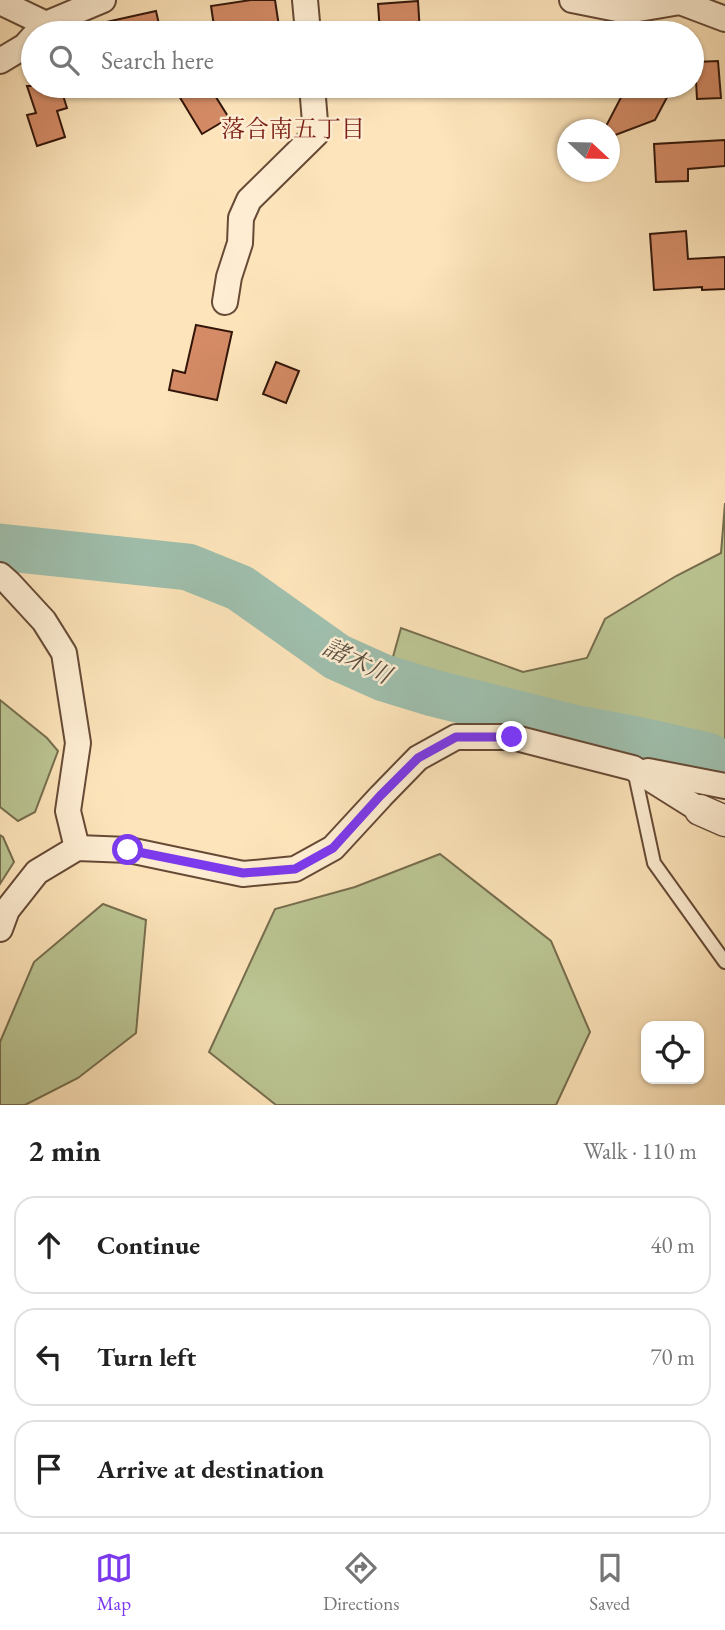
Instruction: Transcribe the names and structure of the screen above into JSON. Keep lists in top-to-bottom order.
{
  "districts": ["落合南五丁目"],
  "water": ["諸木川"],
  "north": "right",
  "page": {
    "search": "Search here",
    "heading": ["2 min", "Walk · 110 m"],
    "list": [
      ["Continue", "40 m"],
      ["Turn left", "70 m"],
      "Arrive at destination"
    ],
    "nav": ["Map", "Directions", "Saved"]
  }
}
